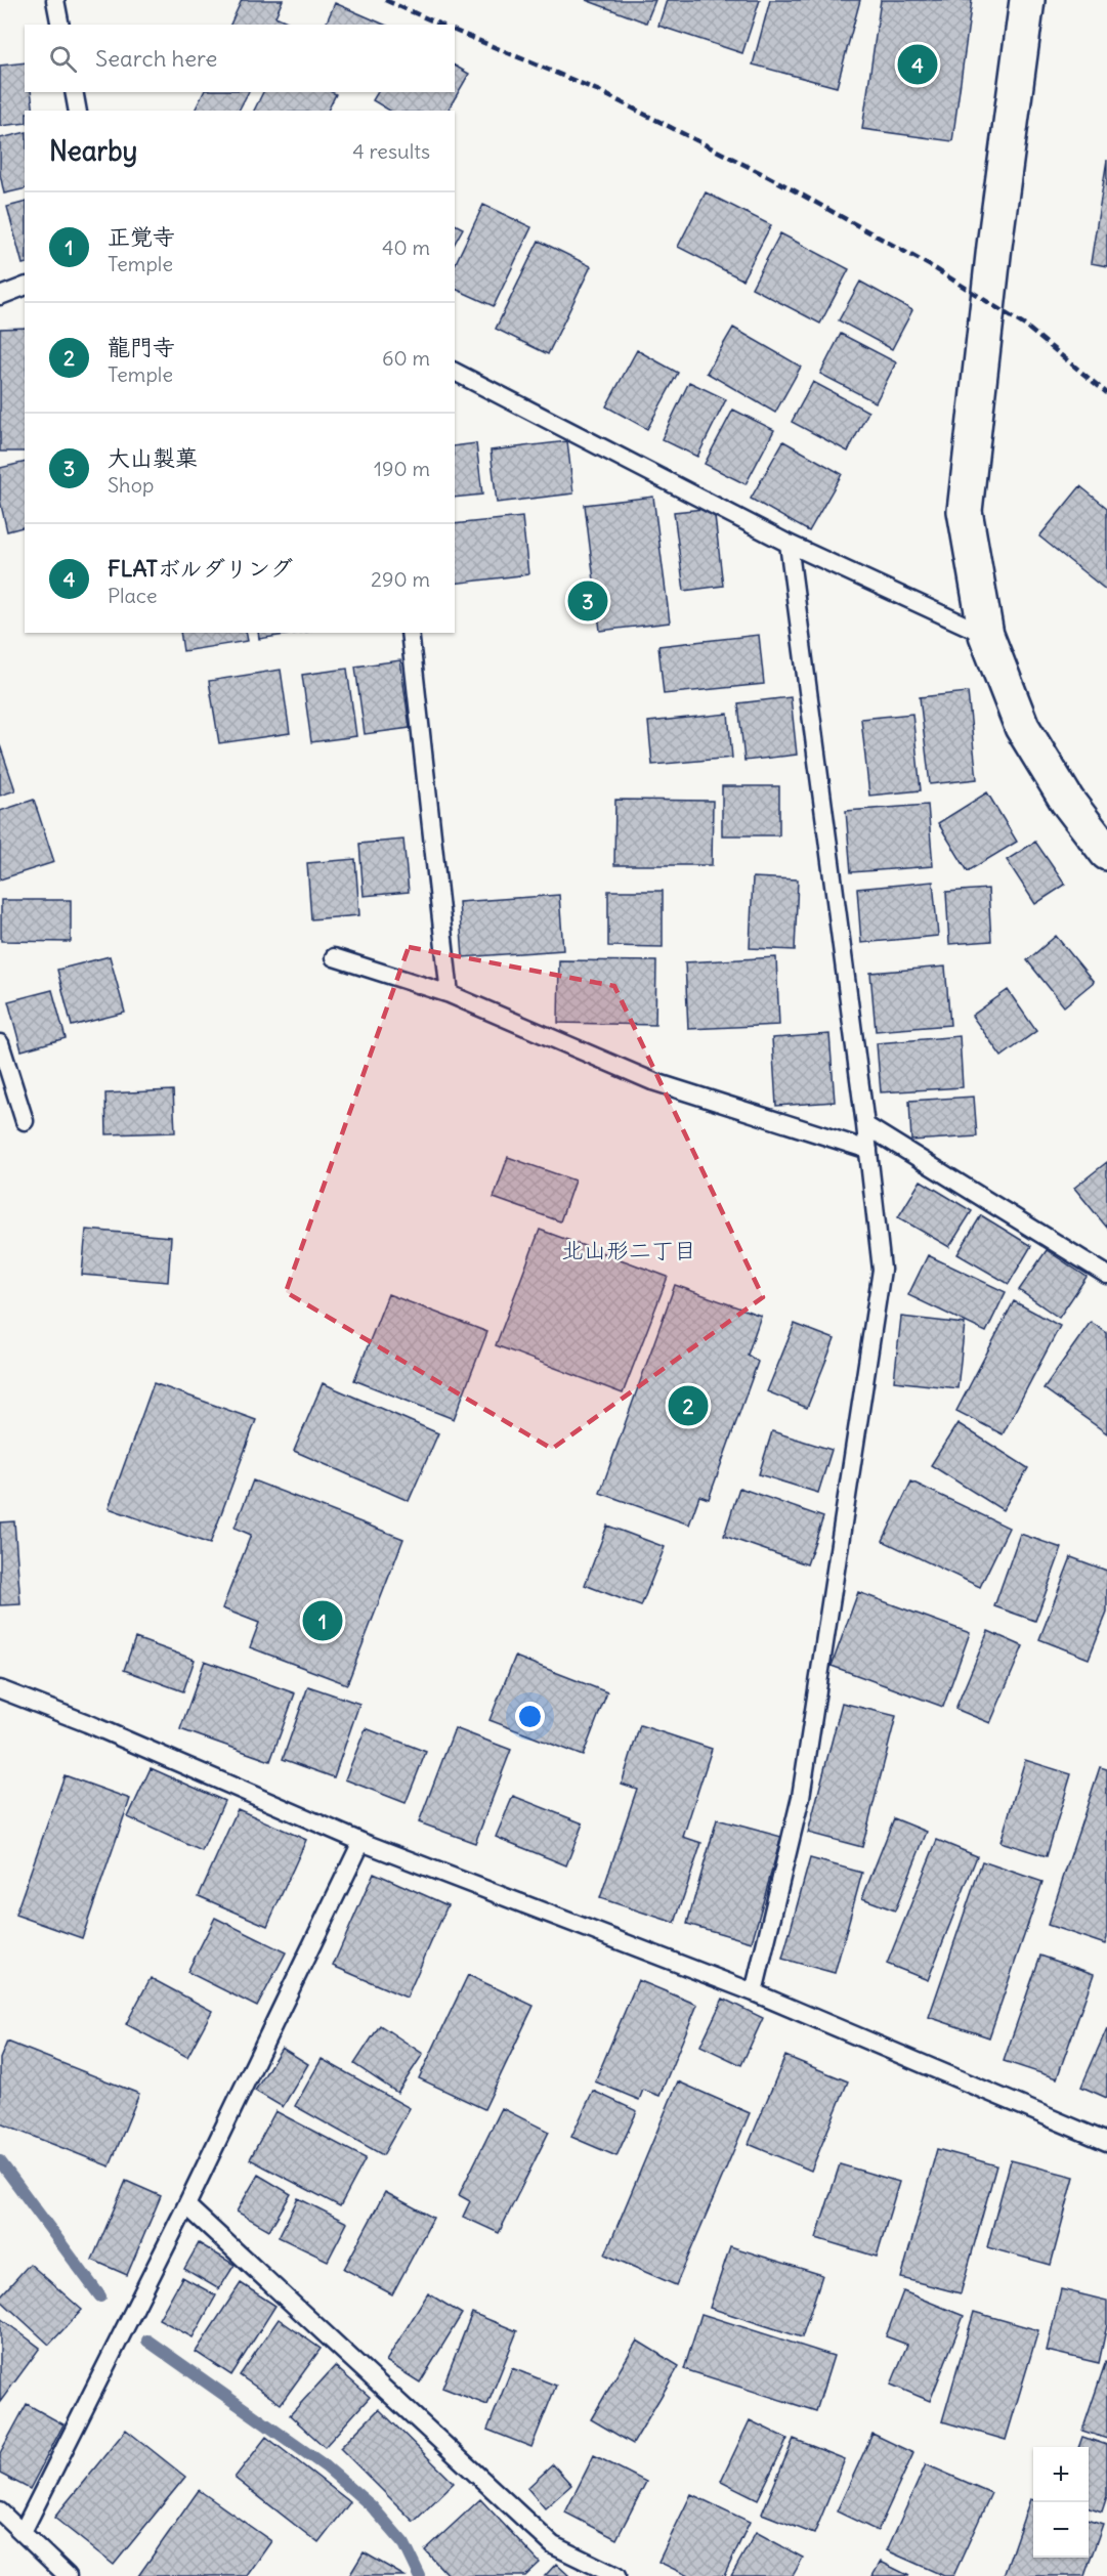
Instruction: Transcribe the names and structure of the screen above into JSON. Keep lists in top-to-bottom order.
{
  "districts": ["北山形二丁目"],
  "page": {
    "search": "Search here",
    "pins": [
      "4",
      "3",
      "2",
      "1"
    ],
    "heading": ["Nearby", "4 results"],
    "list": [
      {
        "mark": "1",
        "name": "正覚寺",
        "note": "Temple",
        "value": "40 m"
      },
      {
        "mark": "2",
        "name": "龍門寺",
        "note": "Temple",
        "value": "60 m"
      },
      {
        "mark": "3",
        "name": "大山製菓",
        "note": "Shop",
        "value": "190 m"
      },
      {
        "mark": "4",
        "name": "FLATボルダリング",
        "note": "Place",
        "value": "290 m"
      }
    ],
    "map_buttons": ["+", "−"]
  }
}
